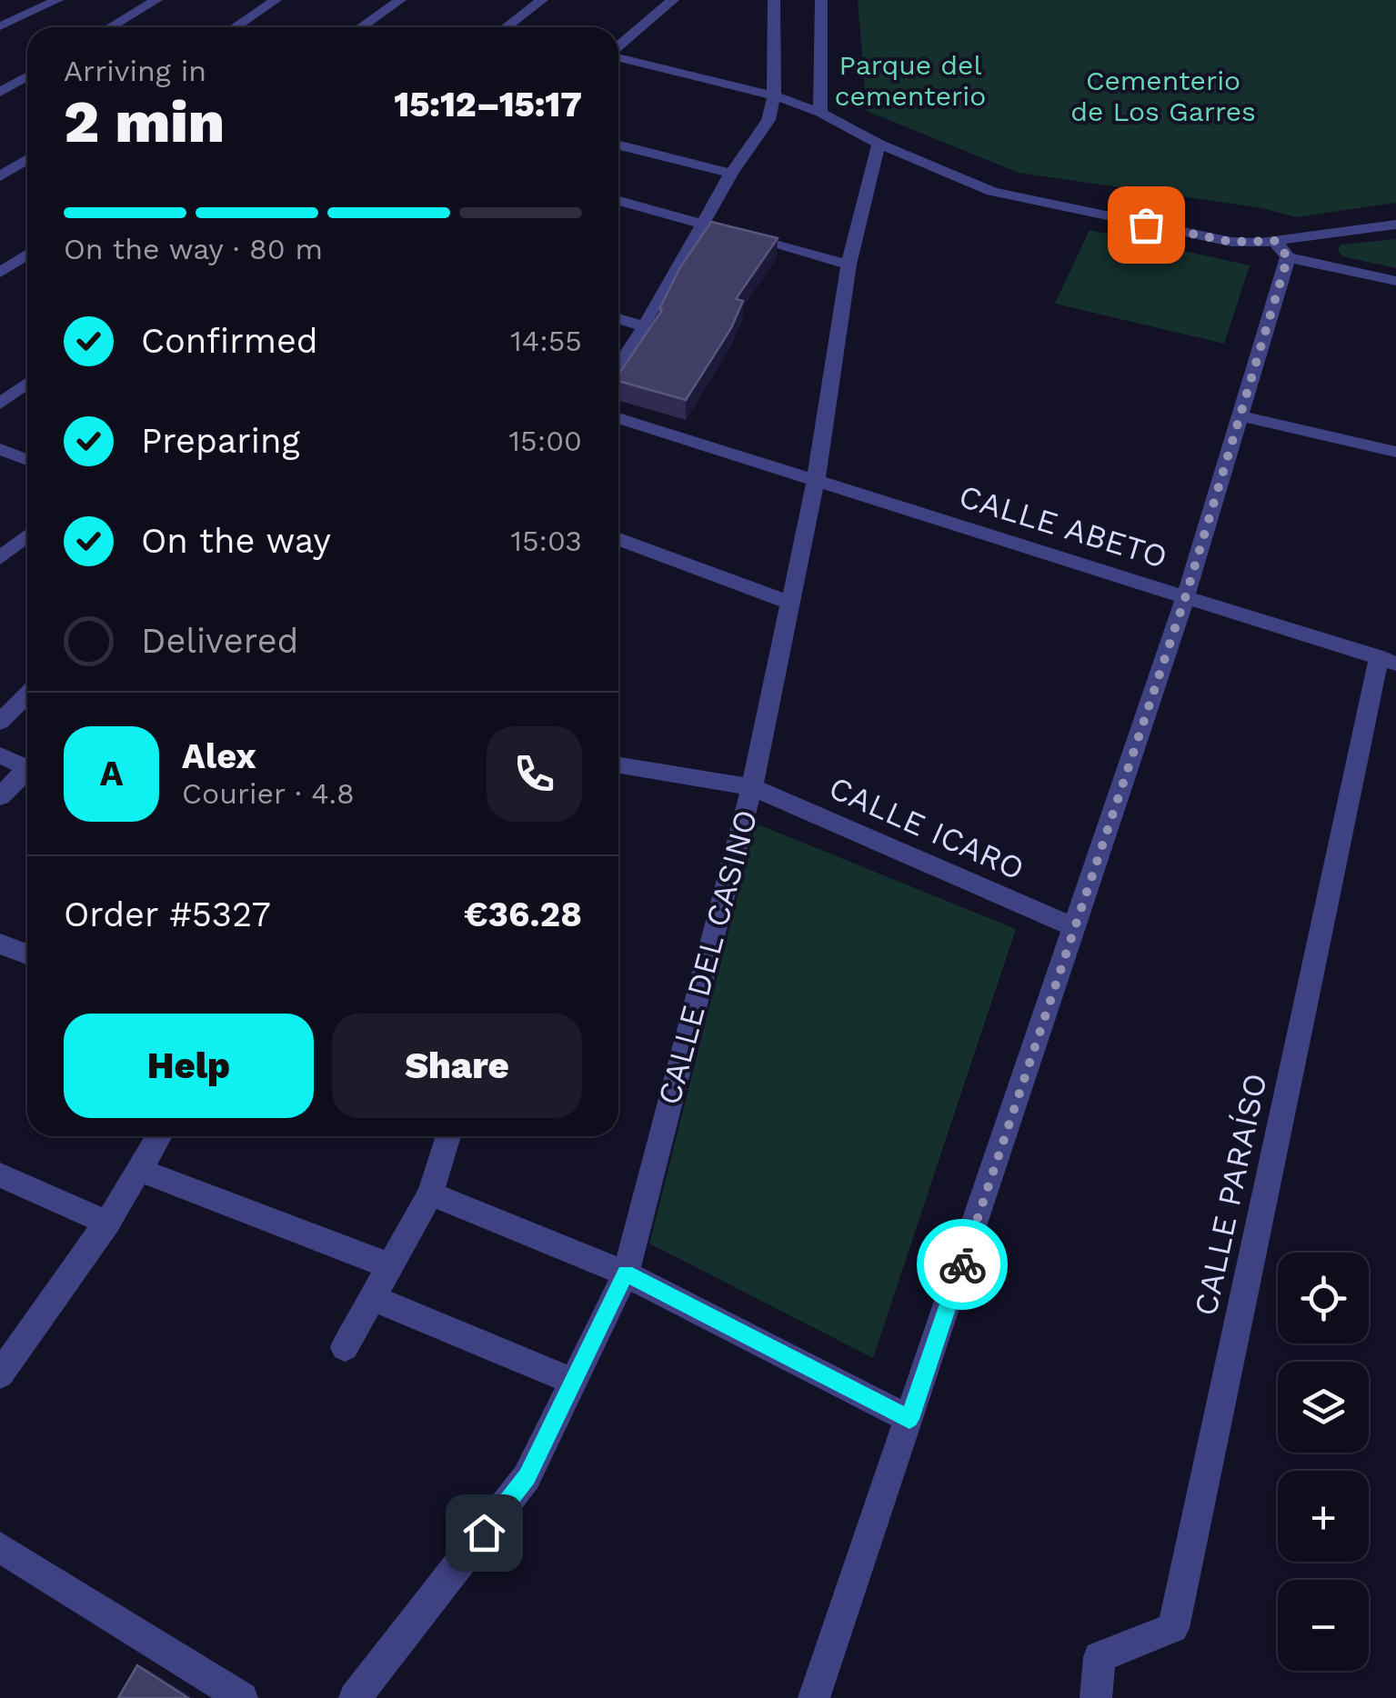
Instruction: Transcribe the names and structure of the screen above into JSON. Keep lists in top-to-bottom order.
{
  "streets": {
    "street": [
      "CALLE ABETO",
      "CALLE ICARO",
      "CALLE DEL CASINO",
      "CALLE PARAÍSO"
    ]
  },
  "crossings": [
    ["CALLE ABETO", "CALLE DEL CASINO"],
    ["CALLE ABETO", "CALLE PARAÍSO"],
    ["CALLE ICARO", "CALLE DEL CASINO"]
  ],
  "parks": ["Parque del cementerio", "Cementerio de Los Garres"],
  "page": {
    "heading": ["2 min", "Arriving in", "15:12–15:17"],
    "panel": [
      "Alex",
      "Courier · 4.8",
      "Order #5327",
      "€36.28"
    ],
    "bar": "On the way · 80 m",
    "list": [
      ["Confirmed", "14:55"],
      ["Preparing", "15:00"],
      ["On the way", "15:03"],
      "Delivered"
    ],
    "round": "A",
    "buttons": ["Help", "Share"],
    "map_buttons": ["+", "−"]
  }
}
